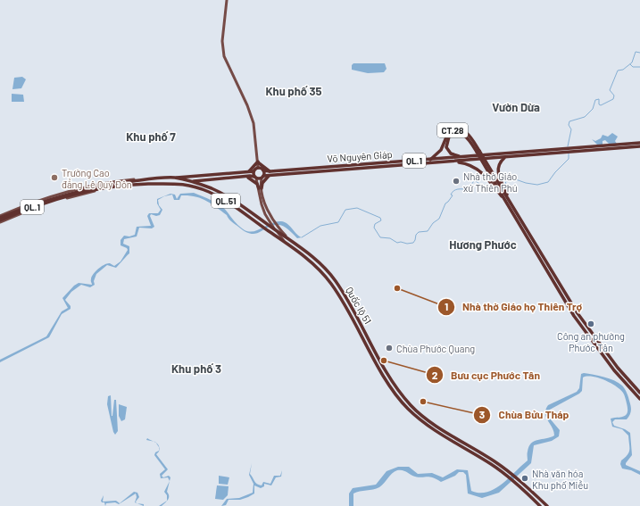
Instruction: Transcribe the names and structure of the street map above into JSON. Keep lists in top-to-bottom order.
{
  "streets": {
    "highway": [
      "CT.28",
      "Võ Nguyên Giáp",
      "QL.1",
      "QL.51",
      "Quốc lộ 51"
    ]
  },
  "crossings": [
    ["CT.28", "Võ Nguyên Giáp"],
    ["Võ Nguyên Giáp", "QL.1"],
    ["QL.1", "Quốc lộ 51"]
  ],
  "districts": [
    "Khu phố 35",
    "Vườn Dừa",
    "Khu phố 7",
    "Hương Phước",
    "Khu phố 3"
  ],
  "places": [
    "Trường Cao đẳng Lê Quý Đôn",
    "Nhà thờ Giáo xứ Thiên Phú",
    "Nhà thờ Giáo họ Thiên Trợ",
    "Công an phường Phước Tân",
    "Chùa Phước Quang",
    "Bưu cục Phước Tân",
    "Chùa Bửu Tháp",
    "Nhà văn hóa Khu phố Miễu"
  ]
}
